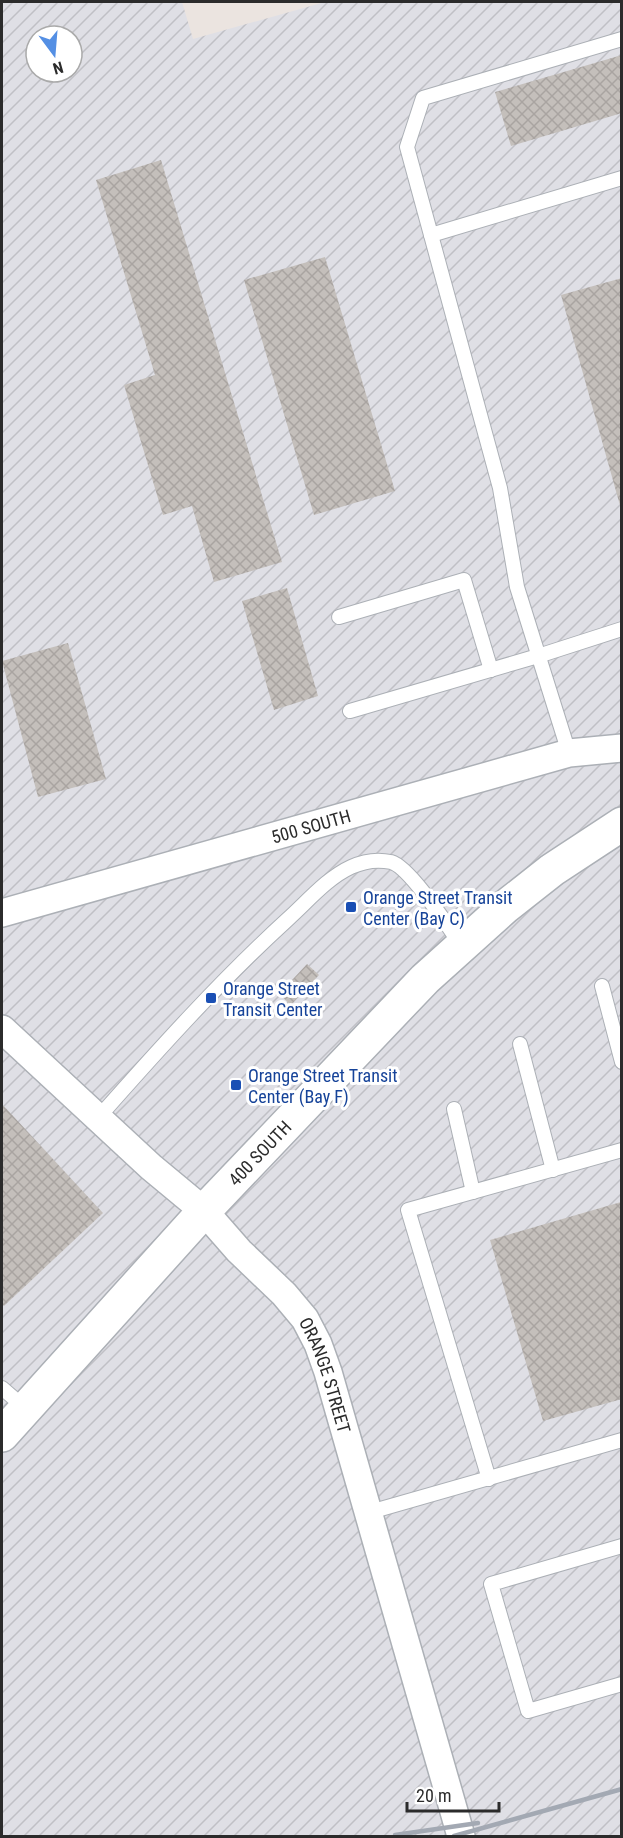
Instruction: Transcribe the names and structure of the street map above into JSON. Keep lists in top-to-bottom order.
{
  "streets": {
    "street": ["500 SOUTH", "400 SOUTH", "ORANGE STREET"]
  },
  "crossings": [
    ["400 SOUTH", "ORANGE STREET"]
  ],
  "places": {
    "transit": ["Orange Street Transit Center (Bay C)", "Orange Street Transit Center", "Orange Street Transit Center (Bay F)"]
  },
  "scale_bar": "20 m",
  "north": "bottom"
}
